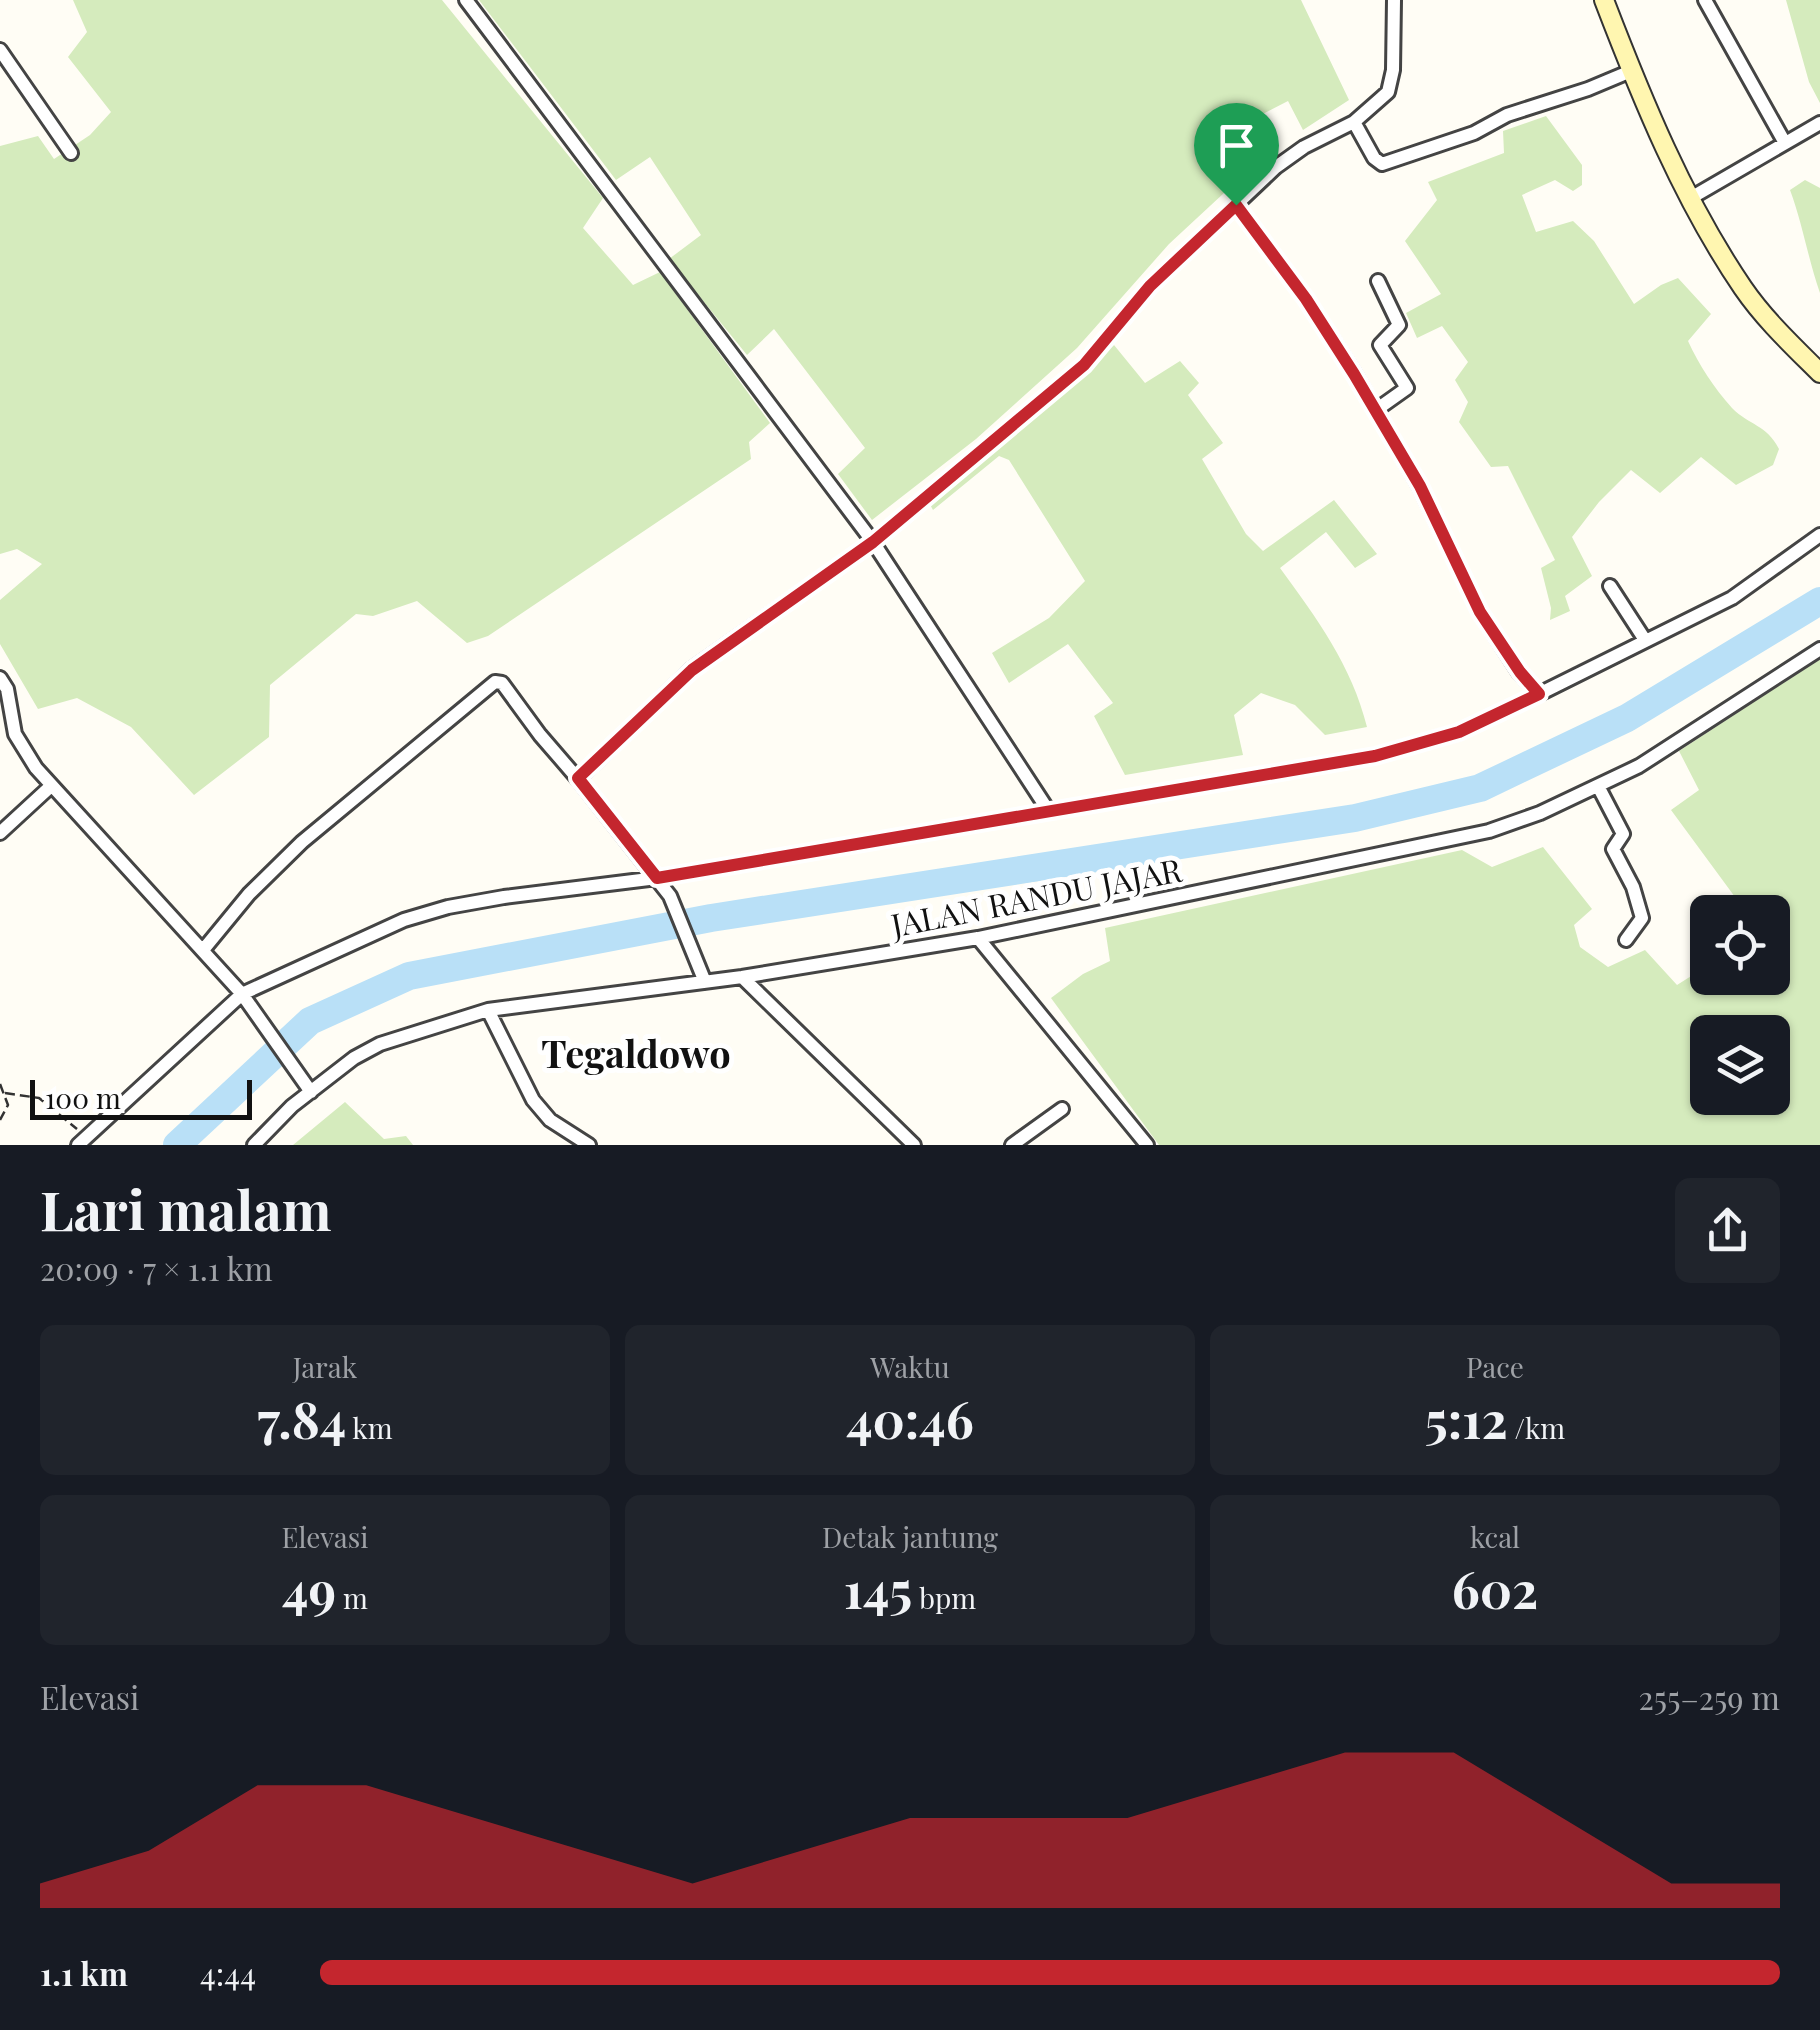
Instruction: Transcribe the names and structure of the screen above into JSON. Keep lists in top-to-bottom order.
{
  "streets": {
    "street": ["JALAN RANDU JAJAR"]
  },
  "districts": ["Tegaldowo"],
  "scale_bar": "100 m",
  "page": {
    "scale": "100 m",
    "heading": ["Lari malam", "20:09 · 7 × 1.1 km"],
    "stats": [
      ["Jarak", "7.84 km"],
      ["Waktu", "40:46"],
      ["Pace", "5:12 /km"],
      ["Elevasi", "49 m"],
      ["Detak jantung", "145 bpm"],
      ["kcal", "602"]
    ],
    "chart": ["Elevasi", "255–259 m"],
    "list": [
      {
        "name": "1.1 km",
        "note": "4:44"
      }
    ]
  }
}
